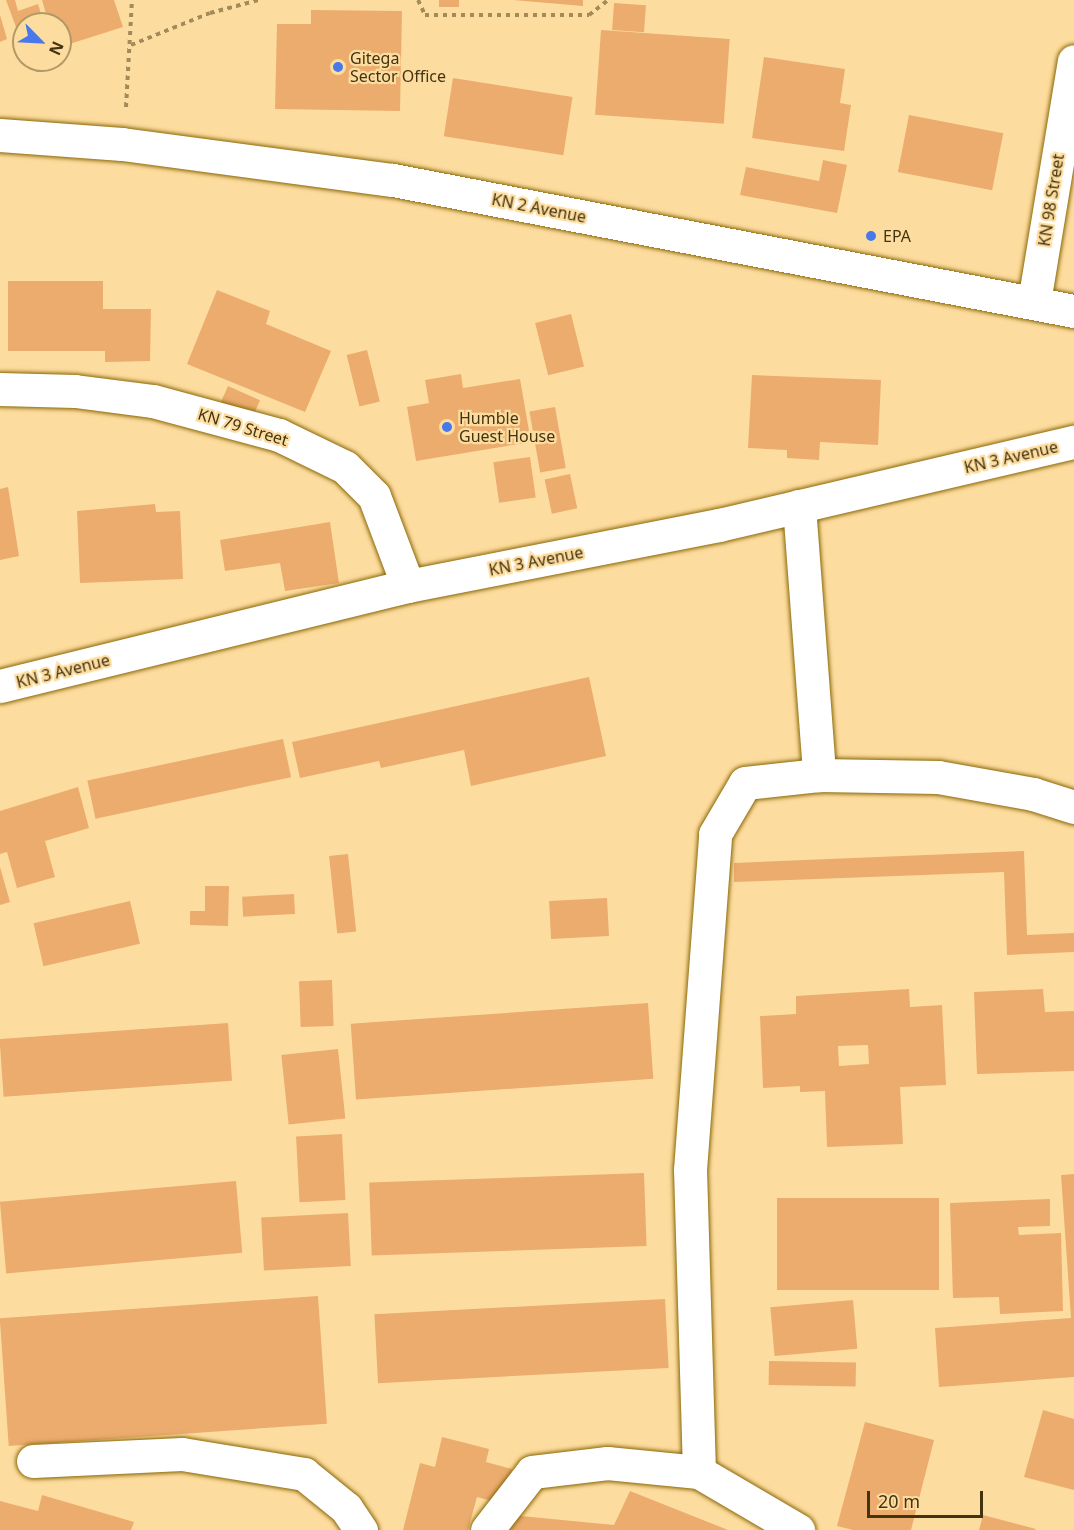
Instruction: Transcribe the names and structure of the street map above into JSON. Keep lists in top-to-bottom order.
{
  "streets": {
    "main road": [
      "KN 98 Street",
      "KN 2 Avenue",
      "KN 79 Street",
      "KN 3 Avenue"
    ]
  },
  "crossings": [
    ["KN 98 Street", "KN 2 Avenue"],
    ["KN 79 Street", "KN 3 Avenue"]
  ],
  "places": ["Gitega Sector Office", "EPA", "Humble Guest House"],
  "scale_bar": "20 m",
  "north": "bottom right"
}
